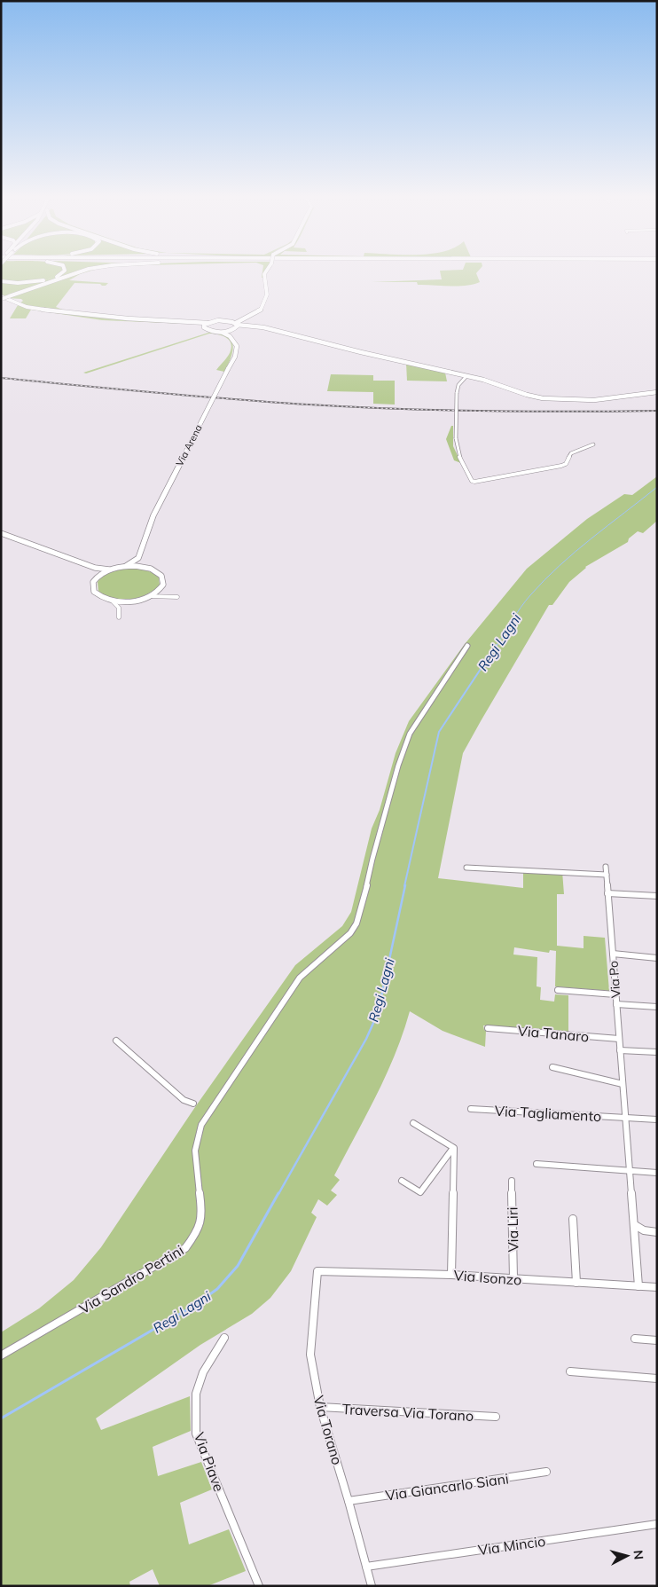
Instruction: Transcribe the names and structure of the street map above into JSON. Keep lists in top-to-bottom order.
{
  "streets": {
    "street": [
      "Via Arena",
      "Via Po",
      "Via Tanaro",
      "Via Tagliamento",
      "Via Liri",
      "Via Isonzo",
      "Via Sandro Pertini",
      "Traversa Via Torano",
      "Via Torano",
      "Via Piave",
      "Via Giancarlo Siani",
      "Via Mincio"
    ]
  },
  "crossings": [
    ["Via Po", "Via Tanaro"],
    ["Via Po", "Via Tagliamento"],
    ["Via Po", "Via Isonzo"],
    ["Via Liri", "Via Isonzo"],
    ["Via Isonzo", "Via Torano"],
    ["Traversa Via Torano", "Via Torano"],
    ["Via Torano", "Via Giancarlo Siani"],
    ["Via Torano", "Via Mincio"]
  ],
  "water": ["Regi Lagni"],
  "north": "right"
}
